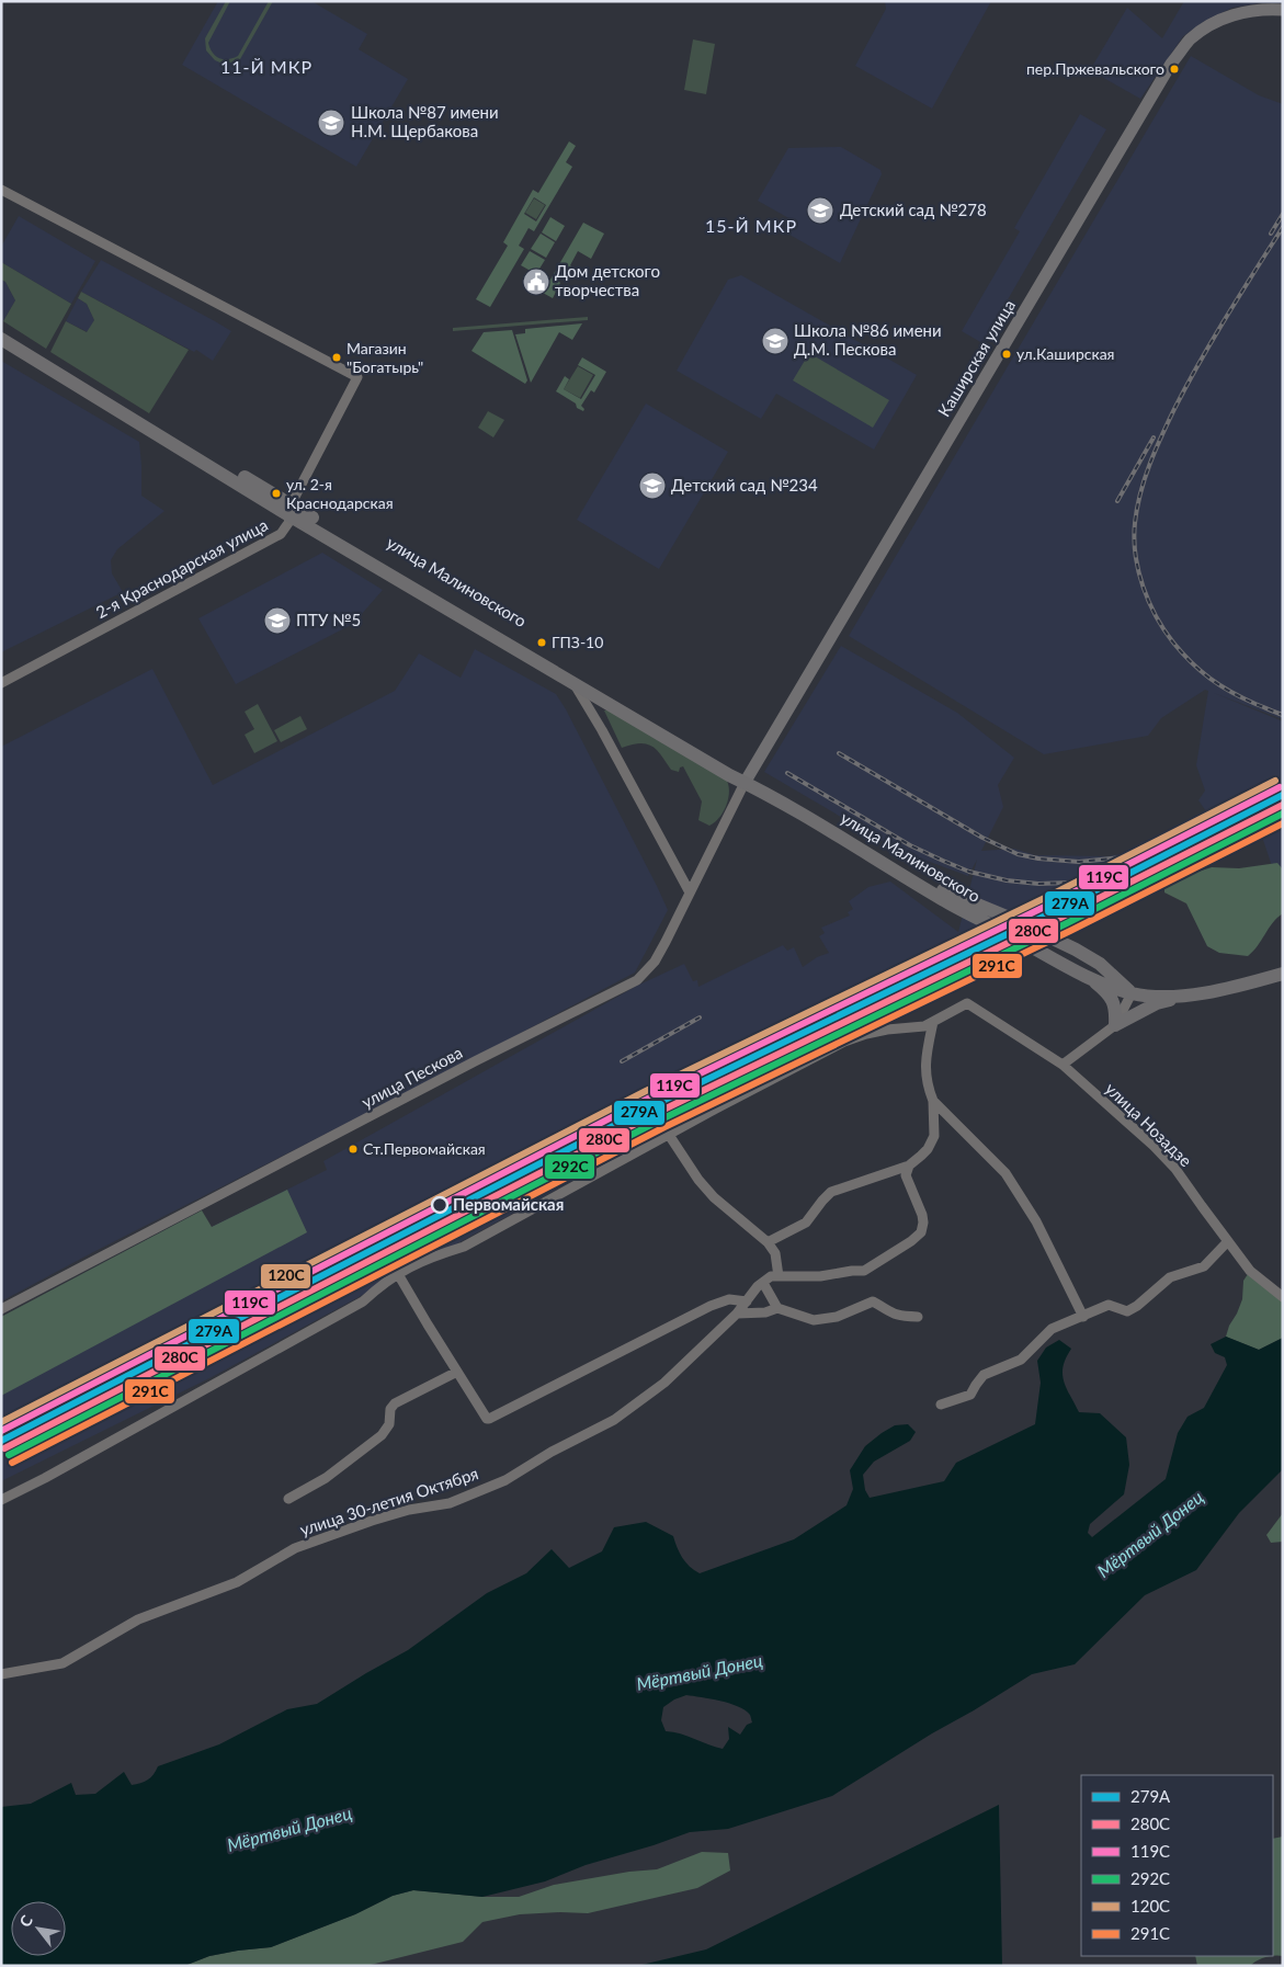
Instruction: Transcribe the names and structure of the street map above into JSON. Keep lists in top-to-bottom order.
{
  "streets": {
    "highway": ["улица Малиновского"],
    "main road": ["Каширская улица"],
    "street": [
      "2-я Краснодарская улица",
      "улица Пескова",
      "улица Нозадзе",
      "улица 30-летия Октября"
    ]
  },
  "crossings": [
    ["Каширская улица", "улица Малиновского"],
    ["Каширская улица", "улица Пескова"],
    ["2-я Краснодарская улица", "улица Малиновского"],
    ["улица Малиновского", "улица Пескова"]
  ],
  "districts": ["11-Й МКР", "15-Й МКР"],
  "water": ["Мёртвый Донец"],
  "places": {
    "other": [
      "пер.Пржевальского",
      "ул.Каширская",
      "Магазин \"Богатырь\"",
      "ул. 2-я Краснодарская",
      "ГПЗ-10",
      "Ст.Первомайская",
      "Первомайская"
    ],
    "school or university": [
      "Школа №87 имени Н.М. Щербакова",
      "Детский сад №278",
      "Школа №86 имени Д.М. Пескова",
      "Детский сад №234",
      "ПТУ №5"
    ],
    "public building": ["Дом детского творчества"]
  },
  "lines": [
    "transit line 120С",
    "transit line 119С",
    "transit line 279А",
    "transit line 280С",
    "transit line 292С",
    "transit line 291С"
  ],
  "legend": [
    "279А",
    "280С",
    "119С",
    "292С",
    "120С",
    "291С"
  ],
  "north": "top left"
}
